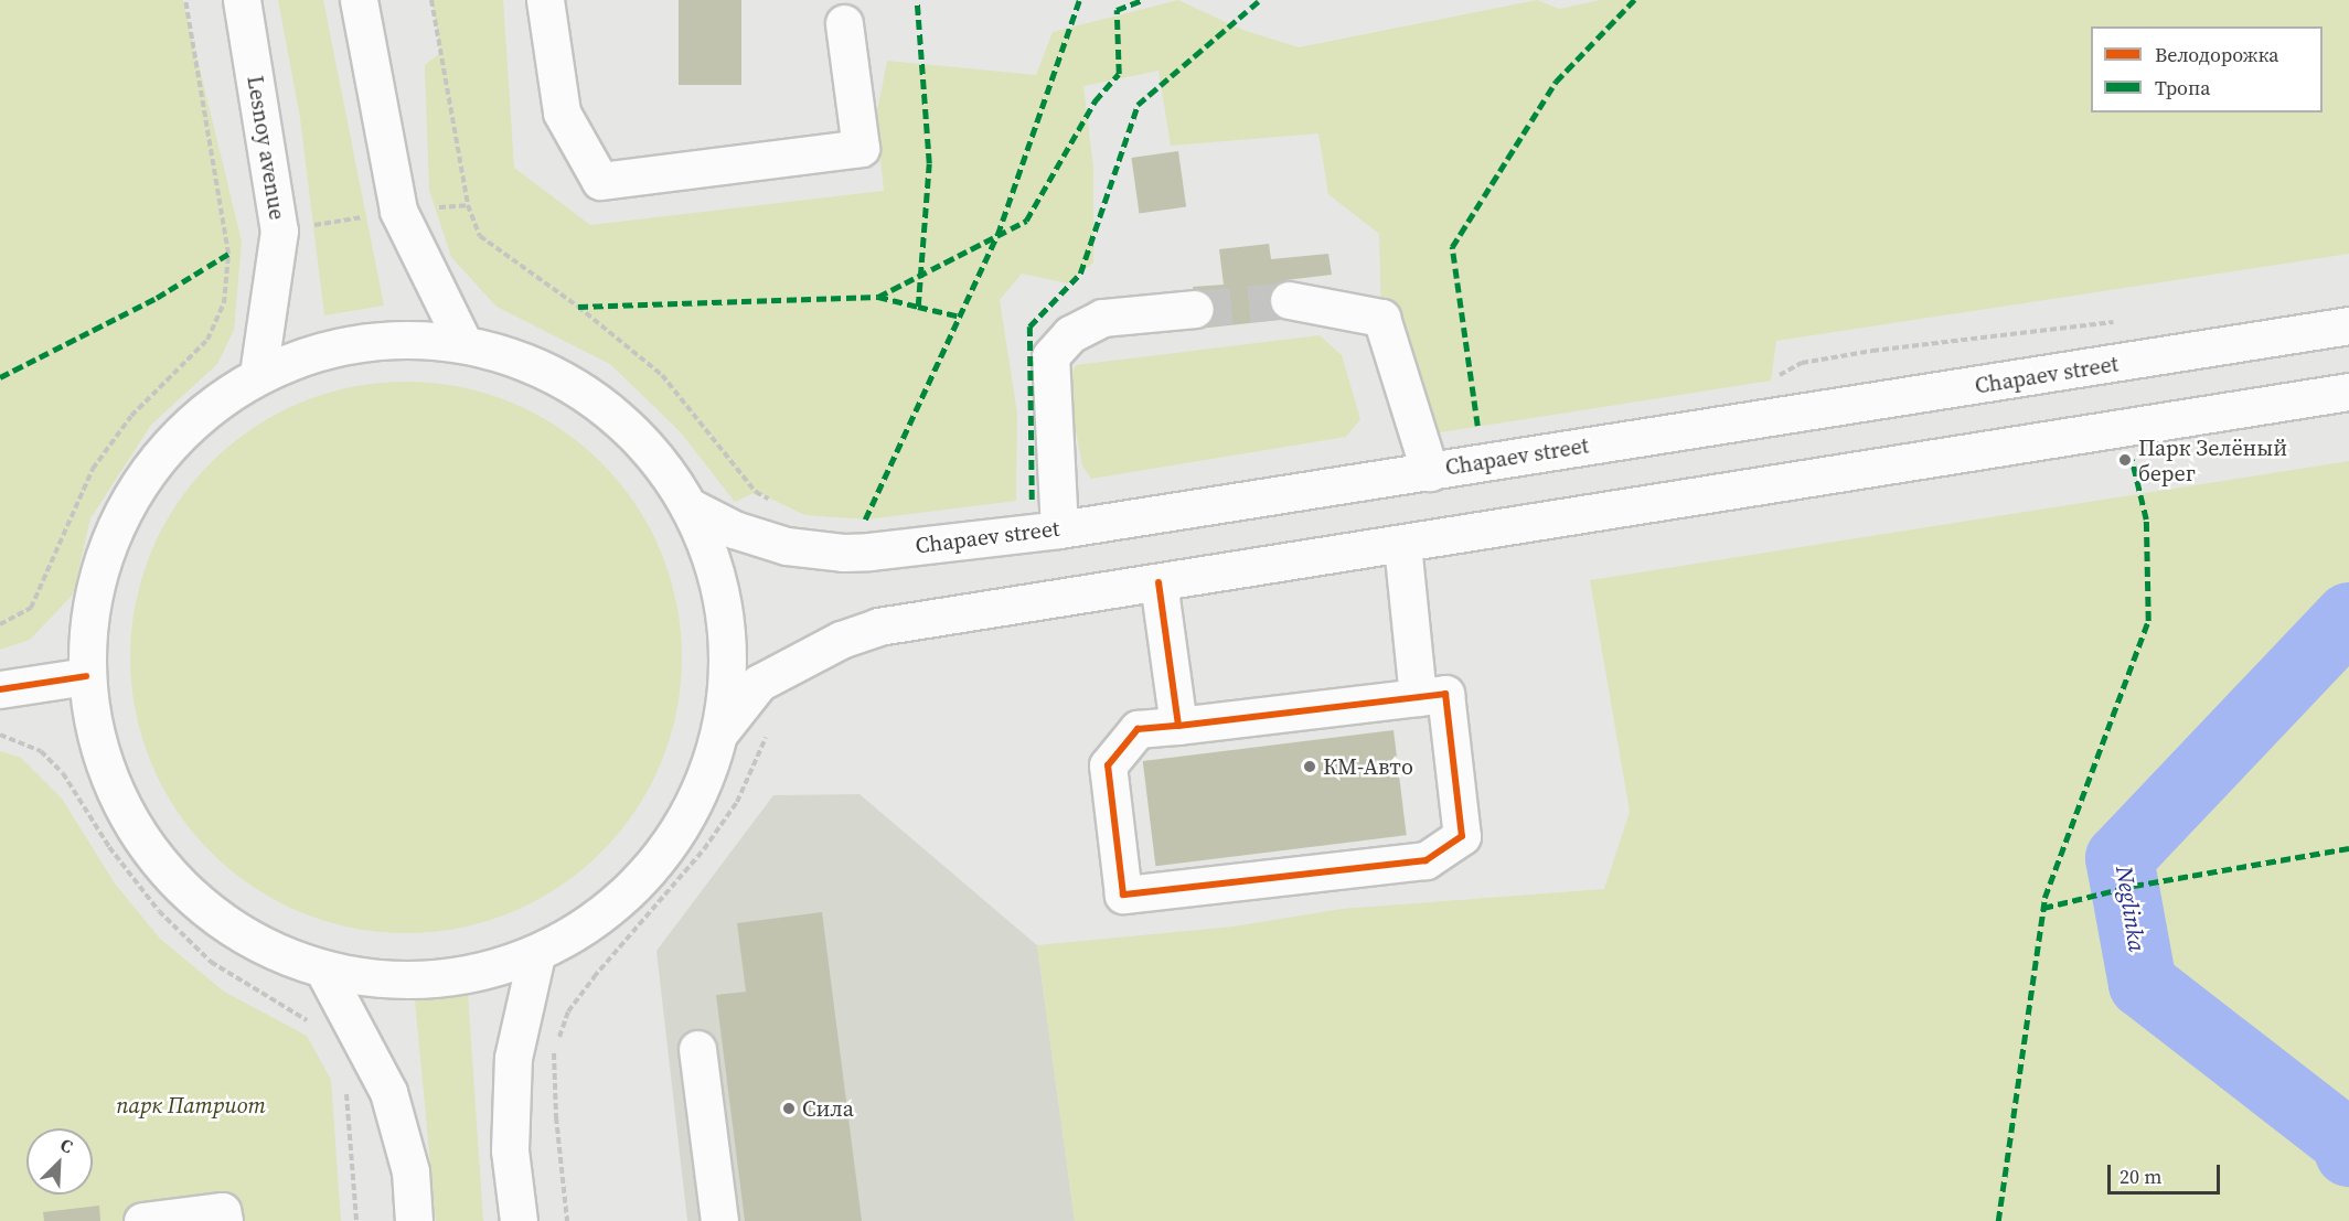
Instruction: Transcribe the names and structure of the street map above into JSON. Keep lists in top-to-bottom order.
{
  "streets": {
    "main road": ["Lesnoy avenue", "Chapaev street"]
  },
  "water": ["Neglinka"],
  "parks": ["парк Патриот"],
  "places": ["Парк Зелёный берег", "КМ-Авто", "Сила"],
  "legend": ["Велодорожка", "Тропа"],
  "scale_bar": "20 m",
  "north": "top right"
}
